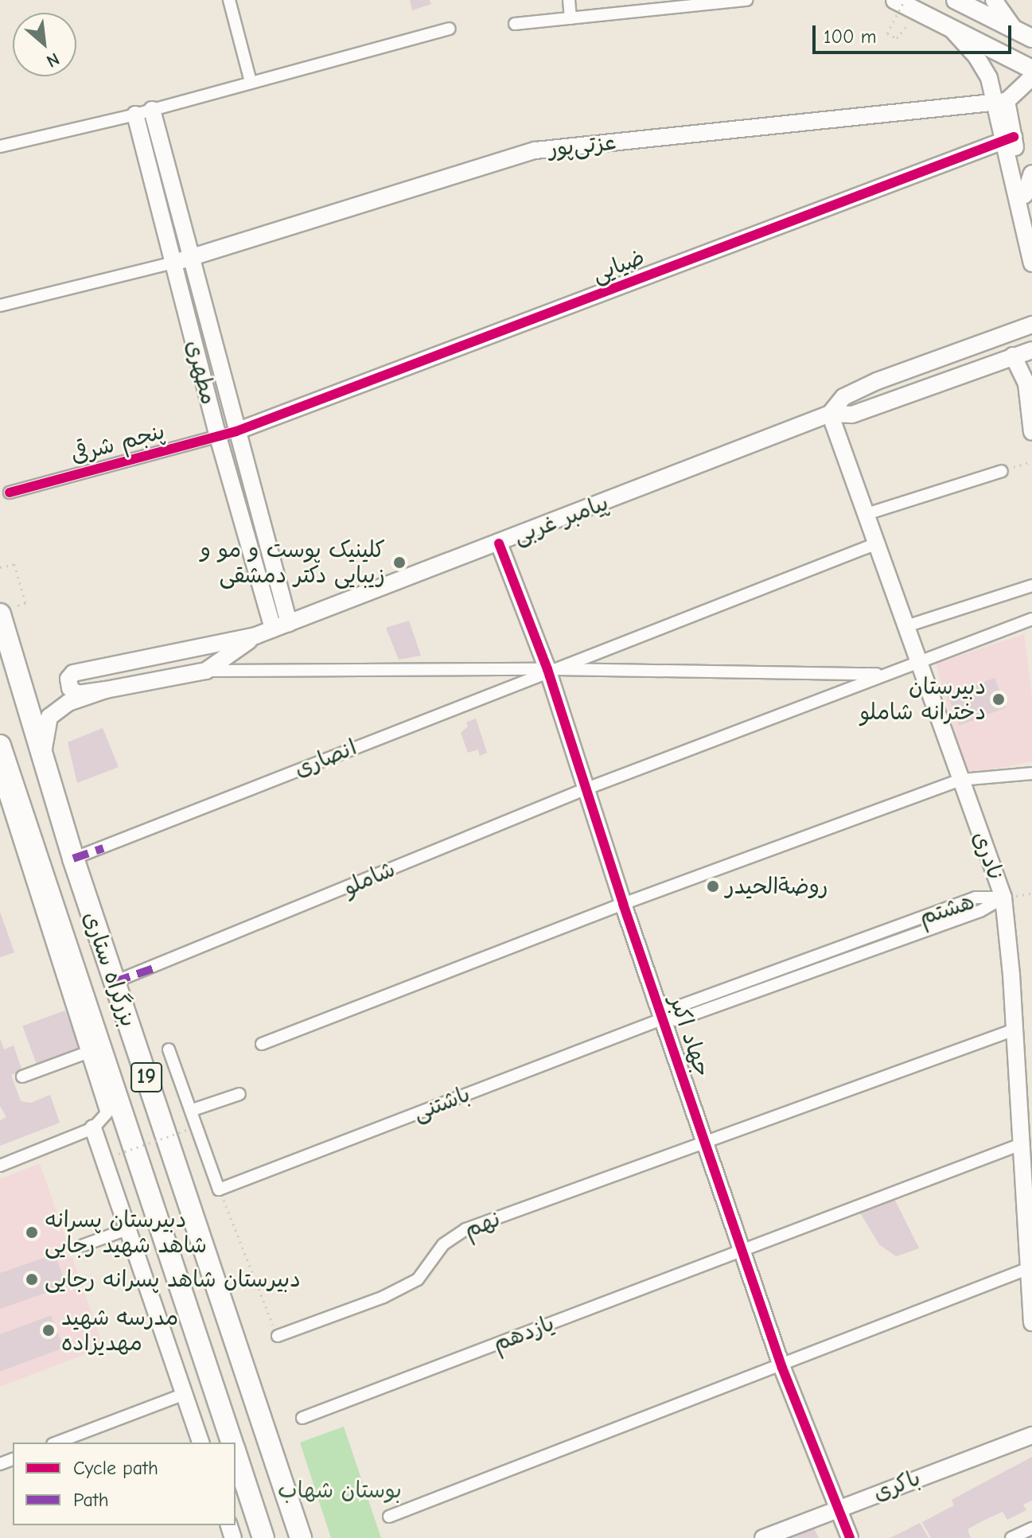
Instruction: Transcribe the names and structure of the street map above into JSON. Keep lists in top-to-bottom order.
{
  "streets": {
    "highway": ["بزرگراه ستاری", "19"],
    "street": [
      "عزتی‌پور",
      "ضیایی",
      "مطهری",
      "پنجم شرقی",
      "پیامبر غربی",
      "انصاری",
      "نادری",
      "شاملو",
      "هشتم",
      "جهاد اکبر",
      "باشتنی",
      "نهم",
      "یازدهم",
      "باکری"
    ]
  },
  "crossings": [
    ["عزتی‌پور", "مطهری"],
    ["ضیایی", "مطهری"],
    ["ضیایی", "پنجم شرقی"],
    ["مطهری", "پنجم شرقی"],
    ["مطهری", "پیامبر غربی"],
    ["پیامبر غربی", "نادری"],
    ["پیامبر غربی", "بزرگراه ستاری"],
    ["پیامبر غربی", "جهاد اکبر"],
    ["انصاری", "نادری"],
    ["انصاری", "بزرگراه ستاری"],
    ["انصاری", "جهاد اکبر"],
    ["نادری", "شاملو"],
    ["نادری", "هشتم"],
    ["نادری", "نهم"],
    ["نادری", "یازدهم"],
    ["شاملو", "بزرگراه ستاری"],
    ["شاملو", "جهاد اکبر"],
    ["هشتم", "جهاد اکبر"],
    ["هشتم", "باشتنی"],
    ["جهاد اکبر", "باشتنی"],
    ["جهاد اکبر", "نهم"],
    ["جهاد اکبر", "یازدهم"],
    ["جهاد اکبر", "باکری"]
  ],
  "parks": ["بوستان شهاب"],
  "places": [
    "کلینیک پوست و مو و زیبایی دکتر دمشقی",
    "دبیرستان دخترانه شاملو",
    "روضةالحیدر",
    "دبیرستان پسرانه شاهد شهید رجایی",
    "دبیرستان شاهد پسرانه رجایی",
    "مدرسه شهيد مهديزاده"
  ],
  "legend": ["Cycle path", "Path"],
  "scale_bar": "100 m",
  "north": "bottom right"
}
